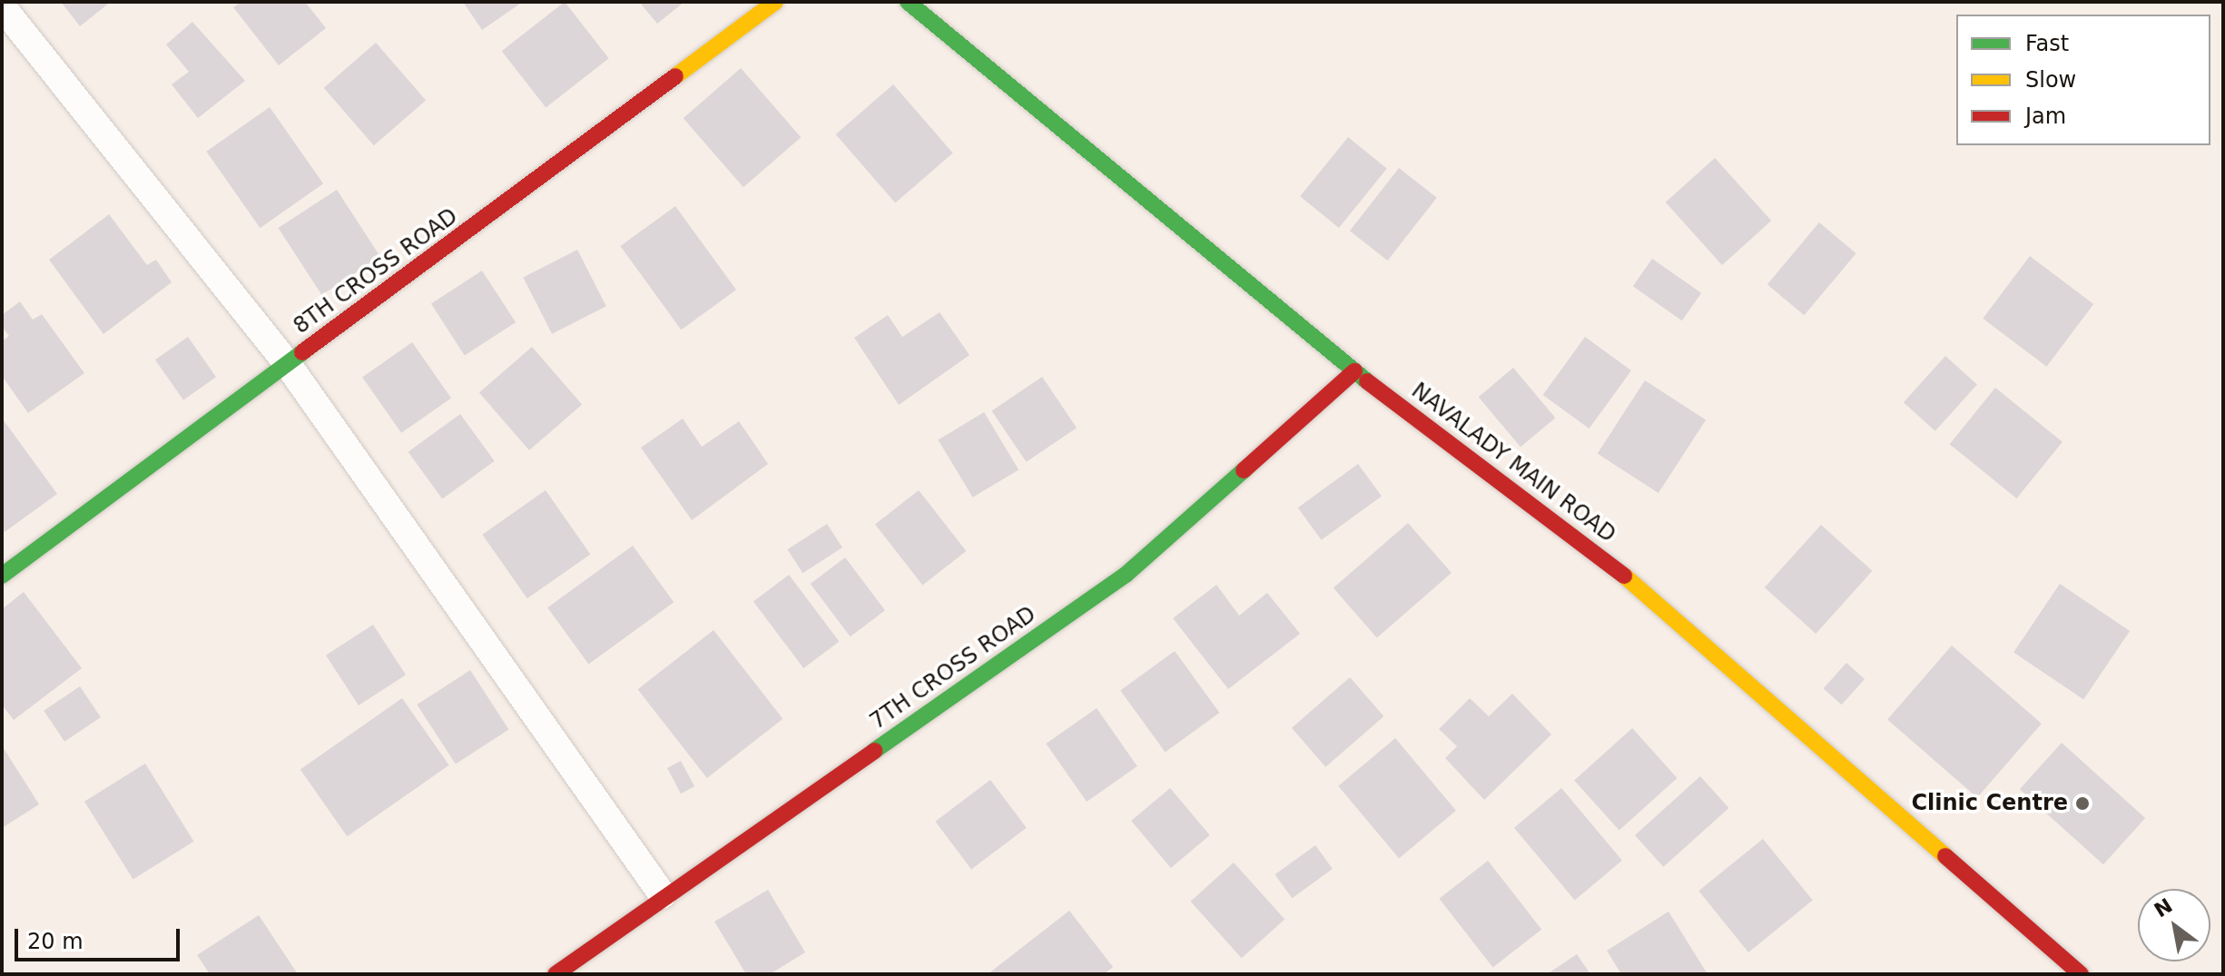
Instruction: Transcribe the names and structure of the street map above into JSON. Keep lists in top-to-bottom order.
{
  "streets": {
    "street": ["8TH CROSS ROAD", "NAVALADY MAIN ROAD", "7TH CROSS ROAD"]
  },
  "crossings": [
    ["NAVALADY MAIN ROAD", "7TH CROSS ROAD"]
  ],
  "places": ["Clinic Centre"],
  "legend": ["Fast", "Slow", "Jam"],
  "scale_bar": "20 m",
  "north": "top left"
}
